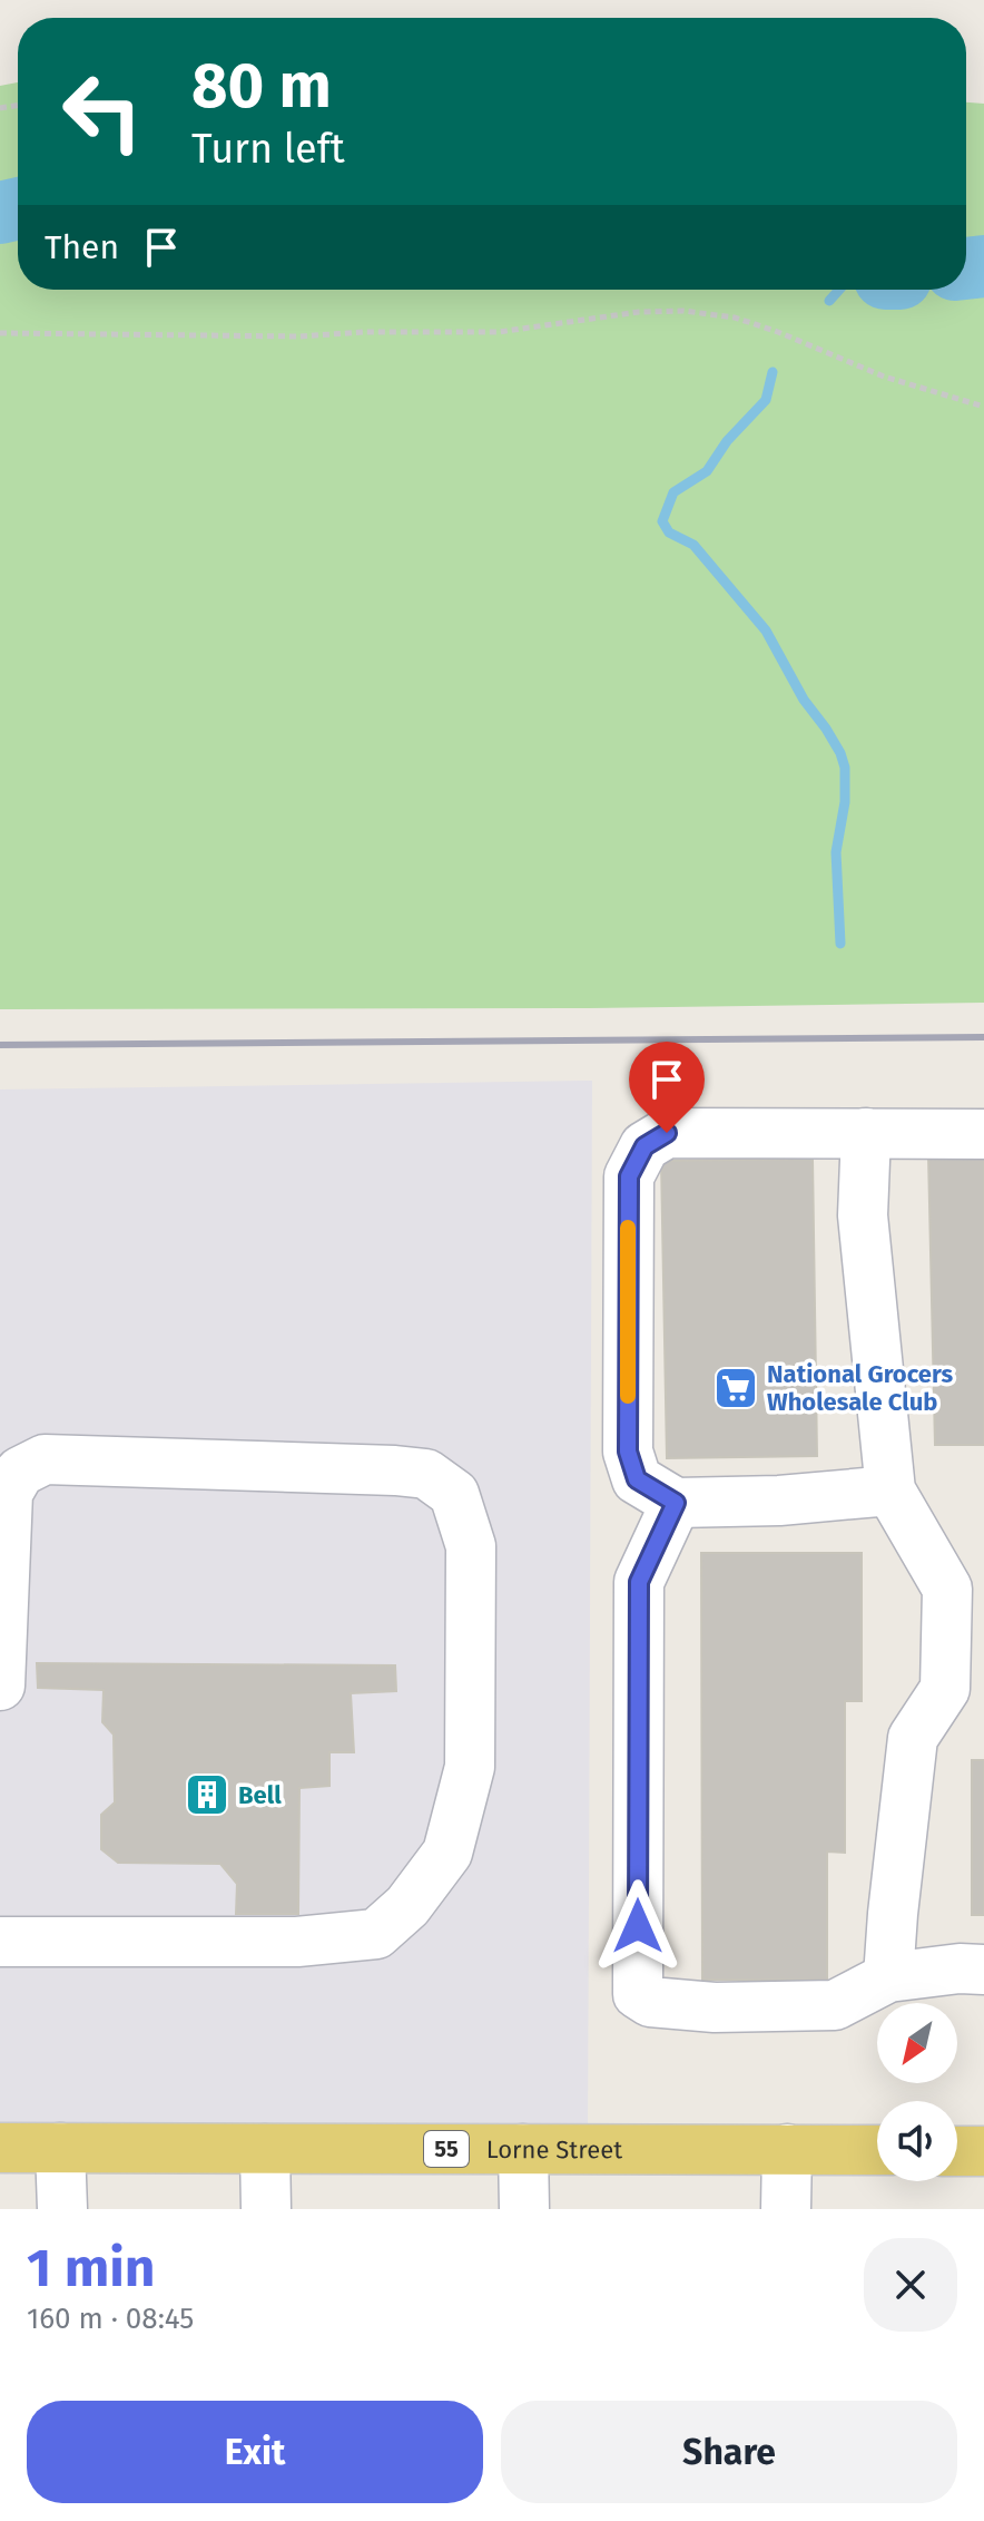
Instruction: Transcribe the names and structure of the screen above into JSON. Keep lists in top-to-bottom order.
{
  "streets": {
    "main road": ["55", "Lorne Street"]
  },
  "places": {
    "supermarket": ["National Grocers Wholesale Club"],
    "building": ["Bell"]
  },
  "north": "bottom left",
  "page": {
    "turn": ["80 m", "Turn left"],
    "then": "Then",
    "heading": ["1 min", "160 m · 08:45"],
    "buttons": ["Exit", "Share"]
  }
}
